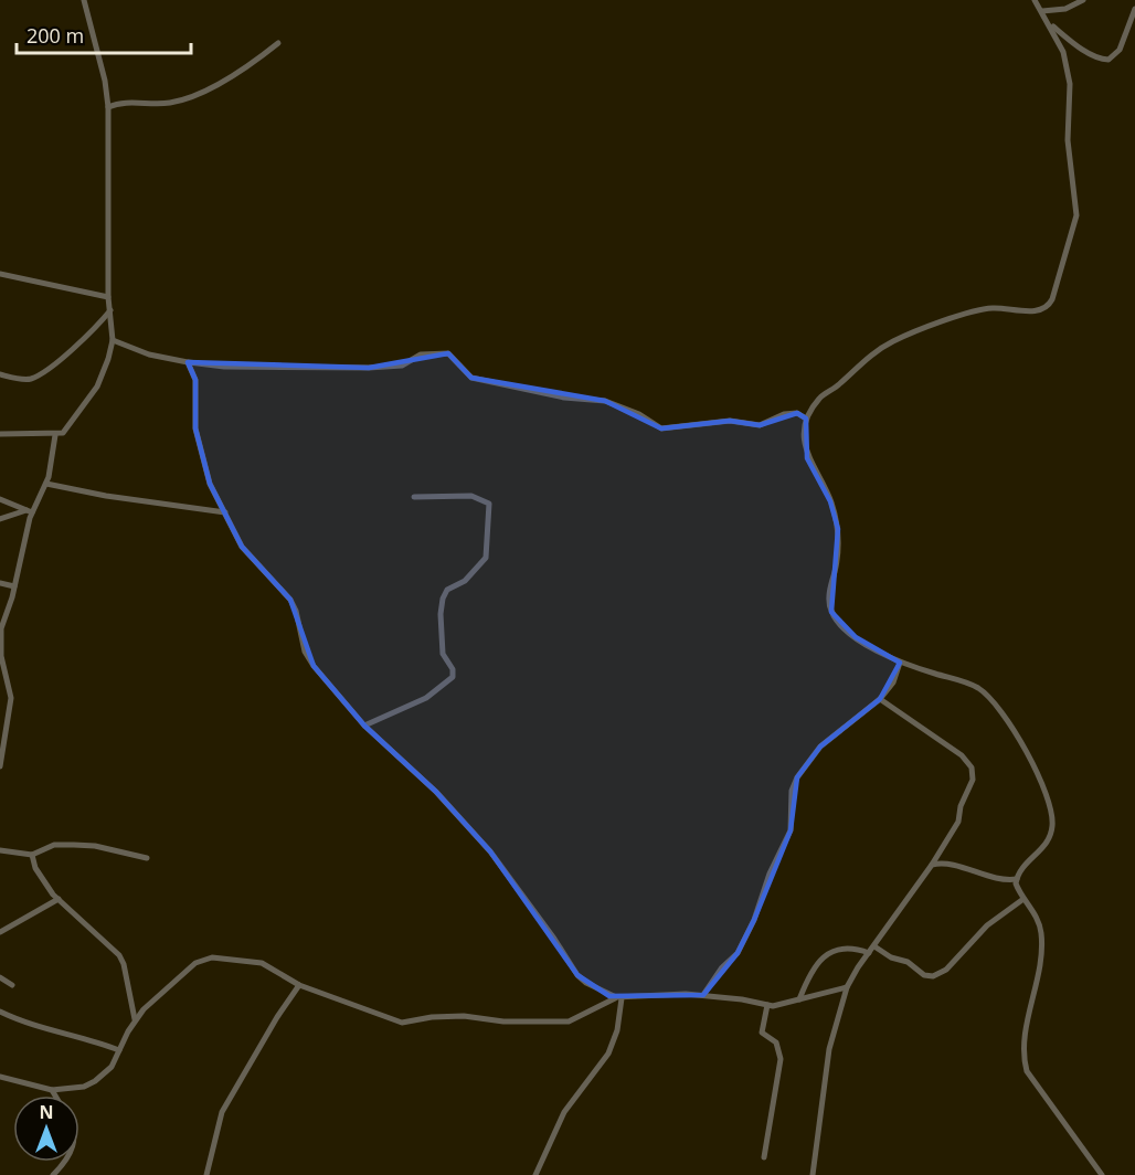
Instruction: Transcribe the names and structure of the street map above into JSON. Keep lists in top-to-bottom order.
{
  "scale_bar": "200 m",
  "north": "top"
}
